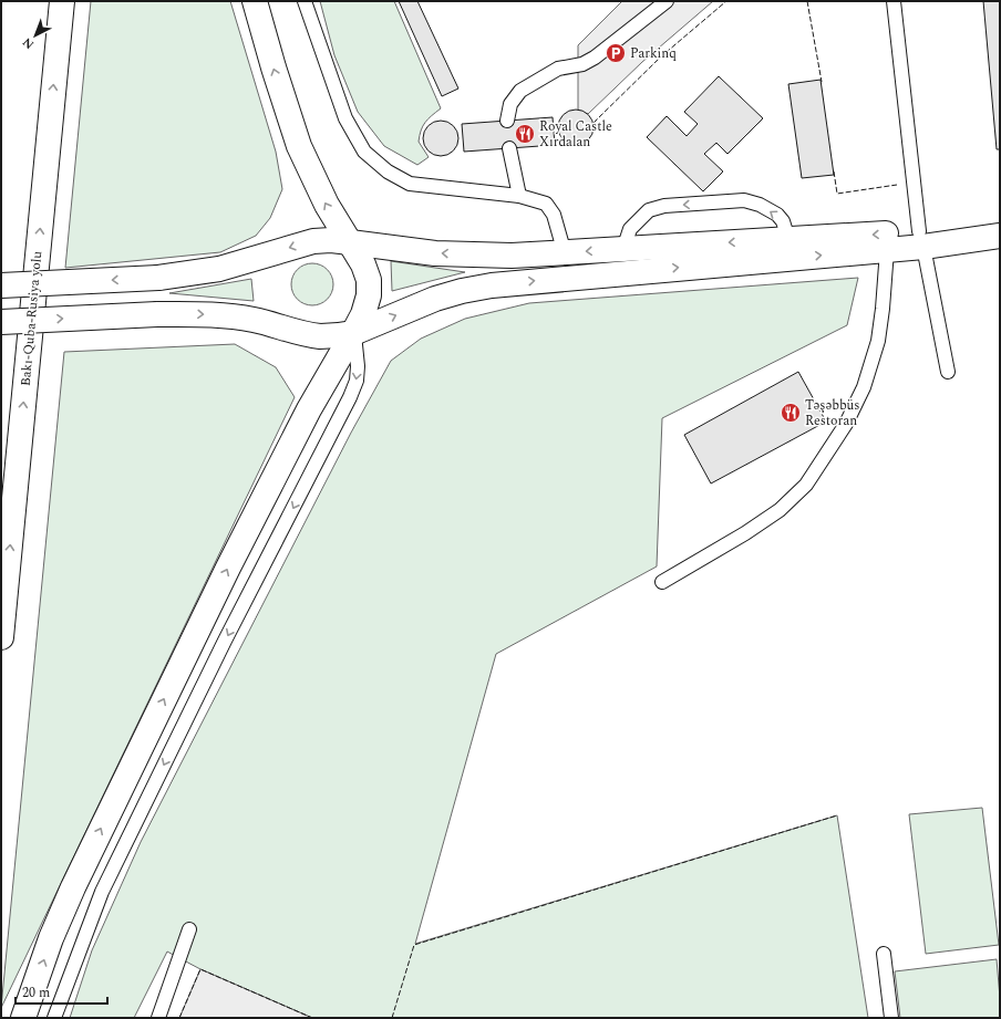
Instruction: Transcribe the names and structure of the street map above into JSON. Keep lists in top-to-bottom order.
{
  "streets": {
    "main road": ["Bakı-Quba-Rusiya yolu"]
  },
  "one_way": ["Bakı-Quba-Rusiya yolu"],
  "places": {
    "parking": ["Parkinq"],
    "restaurant": ["Royal Castle Xırdalan", "Təşəbbüs Restoran"]
  },
  "scale_bar": "20 m",
  "north": "bottom left"
}
